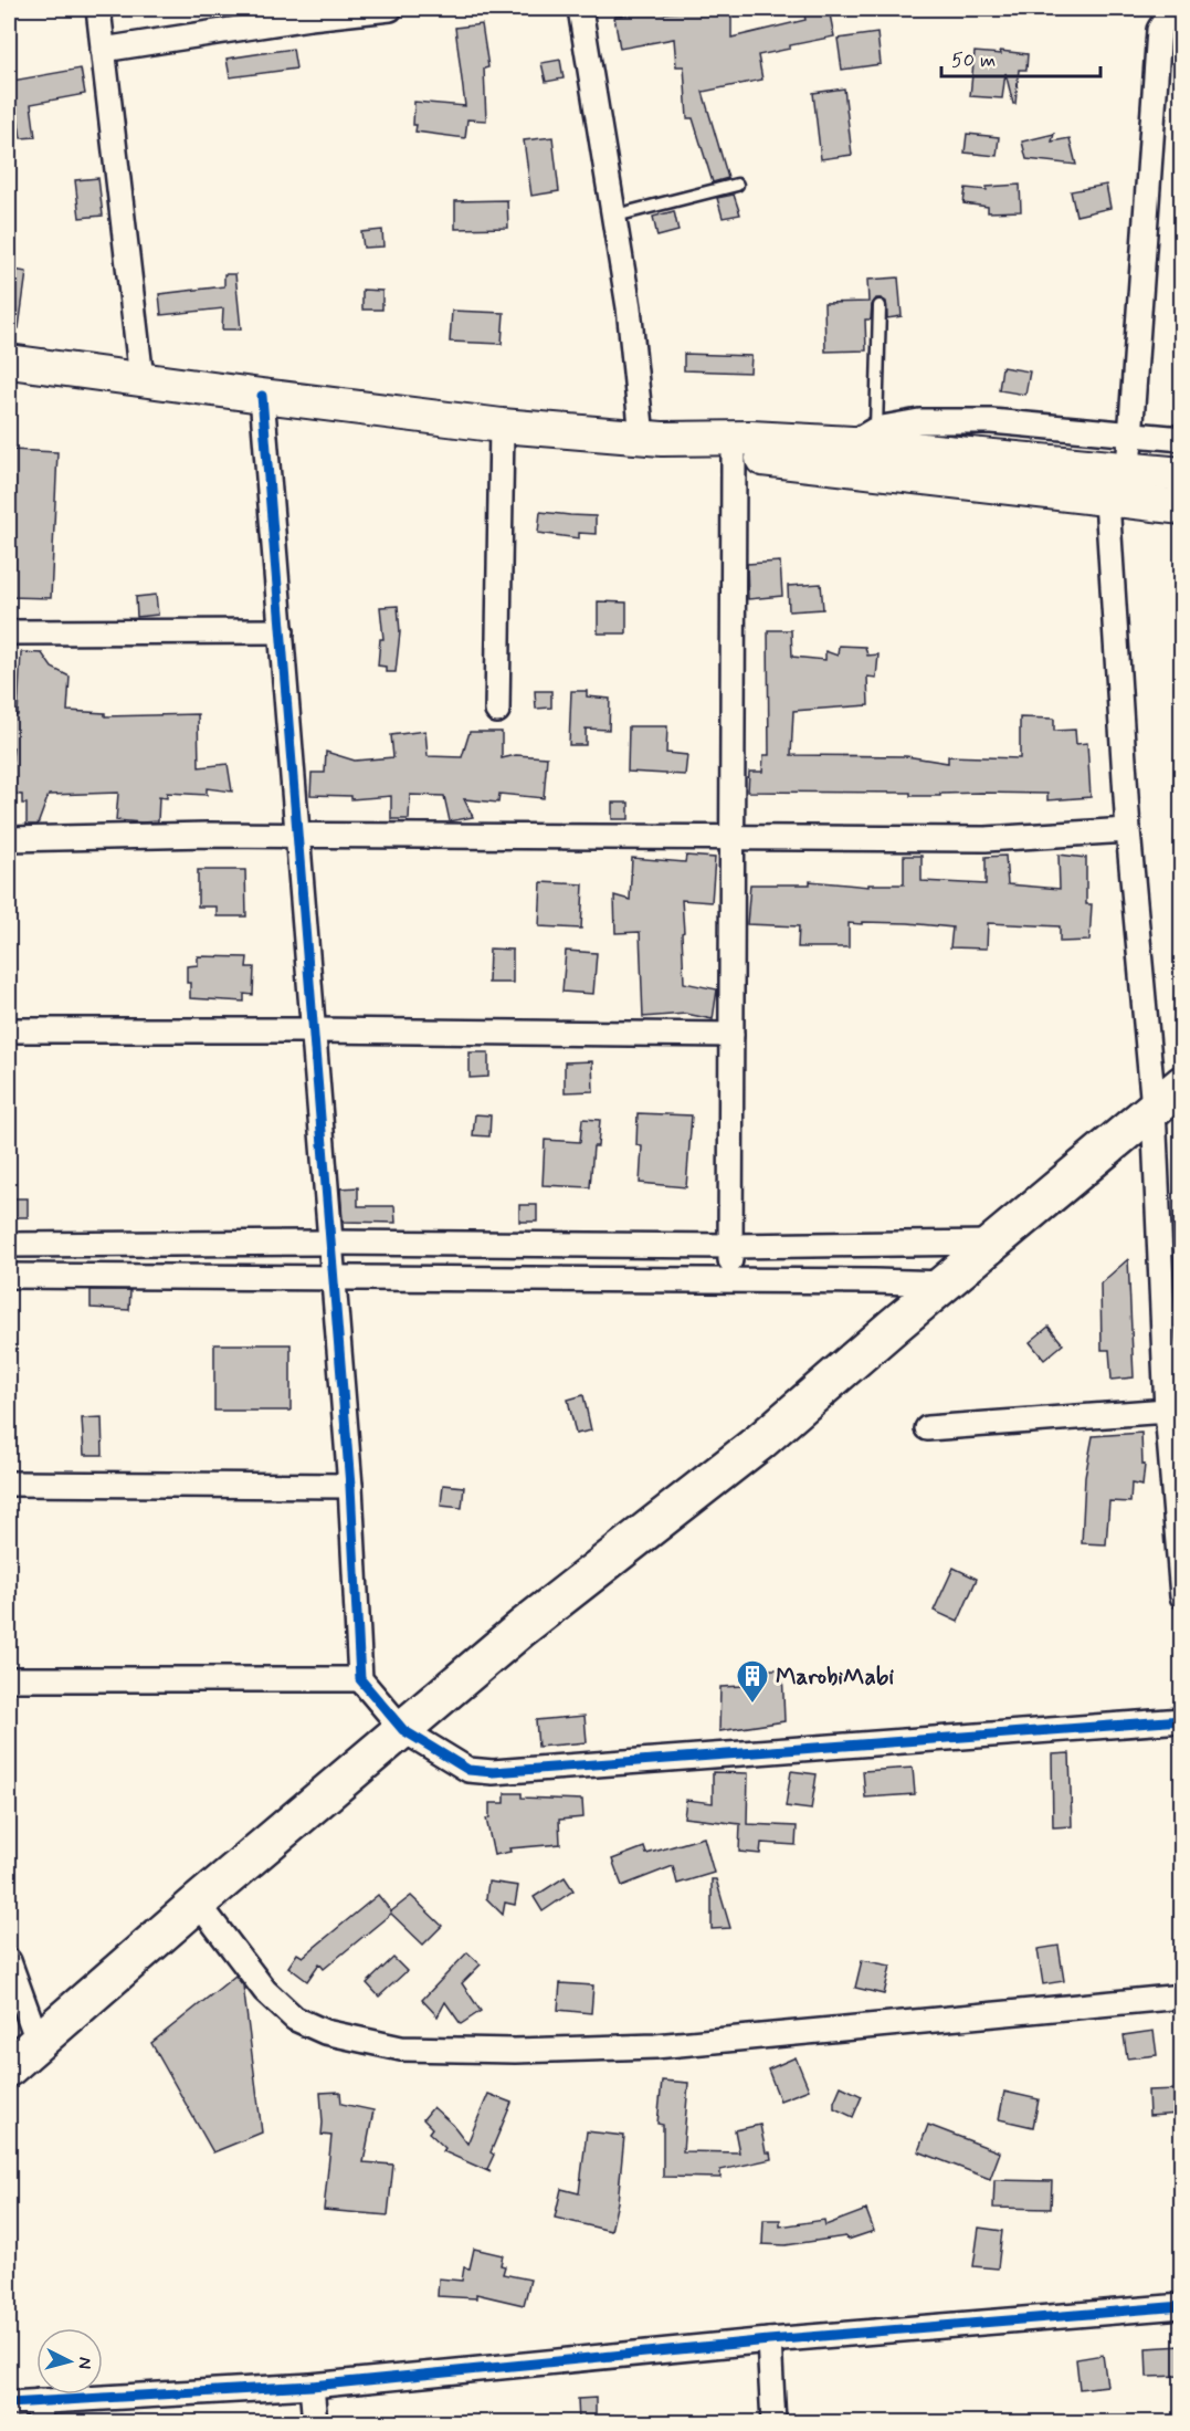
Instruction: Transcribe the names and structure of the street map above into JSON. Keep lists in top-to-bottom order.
{
  "places": {
    "building": ["MarobiMabi"]
  },
  "scale_bar": "50 m",
  "north": "right"
}
